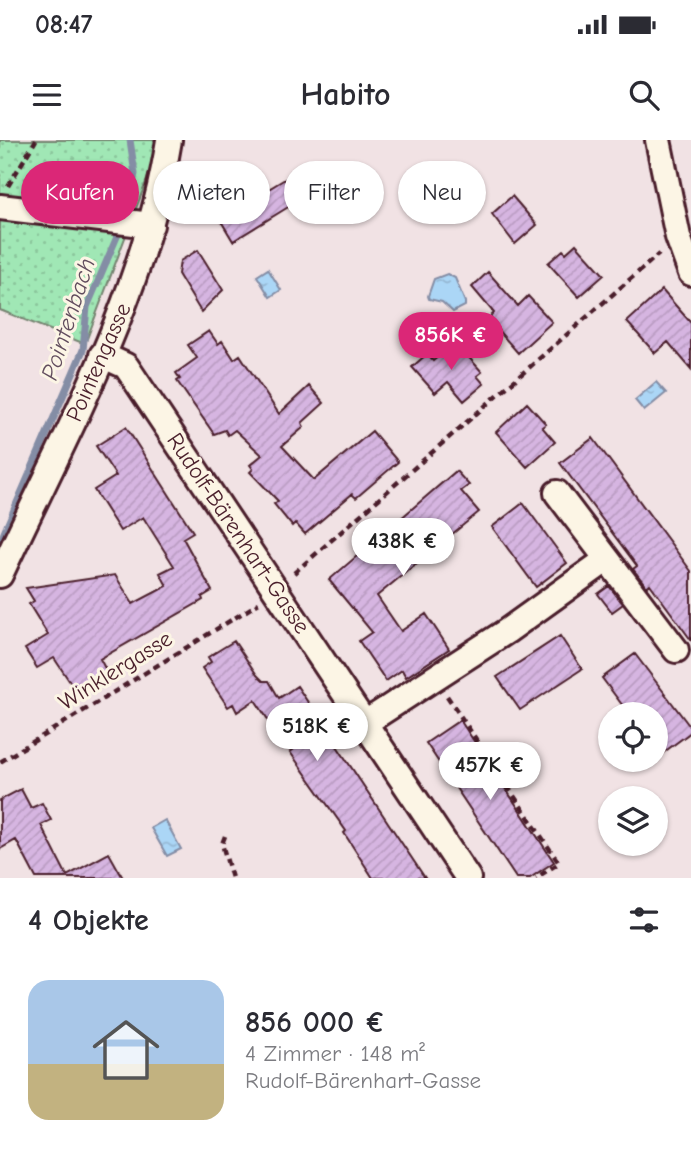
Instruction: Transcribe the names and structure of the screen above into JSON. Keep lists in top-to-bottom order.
{
  "streets": {
    "street": ["Pointengasse", "Rudolf-Bärenhart-Gasse"],
    "path": ["Winklergasse"]
  },
  "crossings": [
    ["Pointengasse", "Rudolf-Bärenhart-Gasse"]
  ],
  "water": ["Pointenbach"],
  "page": {
    "status": "08:47",
    "header": "Habito",
    "chip": [
      "Kaufen",
      "Mieten",
      "Filter",
      "Neu"
    ],
    "price": [
      "856K €",
      "438K €",
      "518K €",
      "457K €"
    ],
    "heading": "4 Objekte",
    "list": [
      {
        "name": "856 000 €",
        "note": "4 Zimmer · 148 m² · Rudolf-Bärenhart-Gasse"
      }
    ]
  }
}
